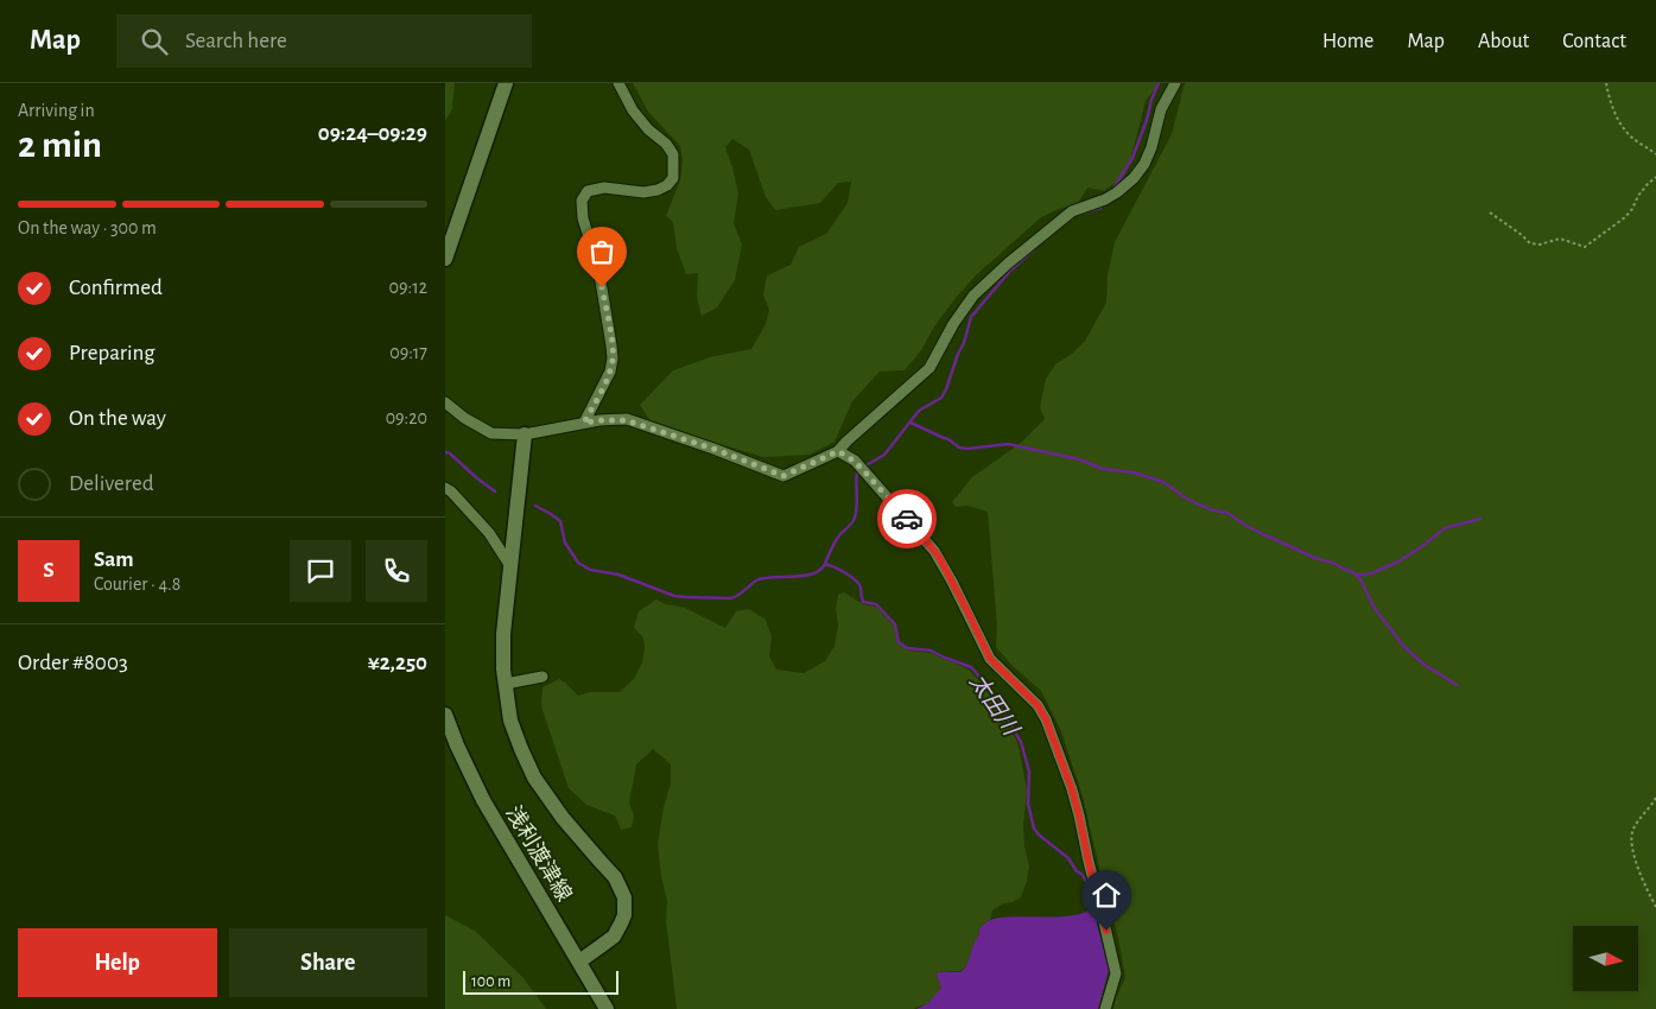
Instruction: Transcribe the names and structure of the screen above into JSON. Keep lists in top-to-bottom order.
{
  "streets": {
    "main road": ["浅利渡津線"]
  },
  "water": ["太田川"],
  "scale_bar": "100 m",
  "north": "right",
  "page": {
    "header": "Map",
    "search": "Search here",
    "nav": [
      "Home",
      "Map",
      "About",
      "Contact"
    ],
    "heading": ["2 min", "Arriving in", "09:24–09:29"],
    "panel": [
      "Sam",
      "Courier · 4.8",
      "Order #8003",
      "¥2,250"
    ],
    "bar": "On the way · 300 m",
    "list": [
      ["Confirmed", "09:12"],
      ["Preparing", "09:17"],
      ["On the way", "09:20"],
      "Delivered"
    ],
    "round": "S",
    "buttons": ["Help", "Share"],
    "scale": "100 m"
  }
}
